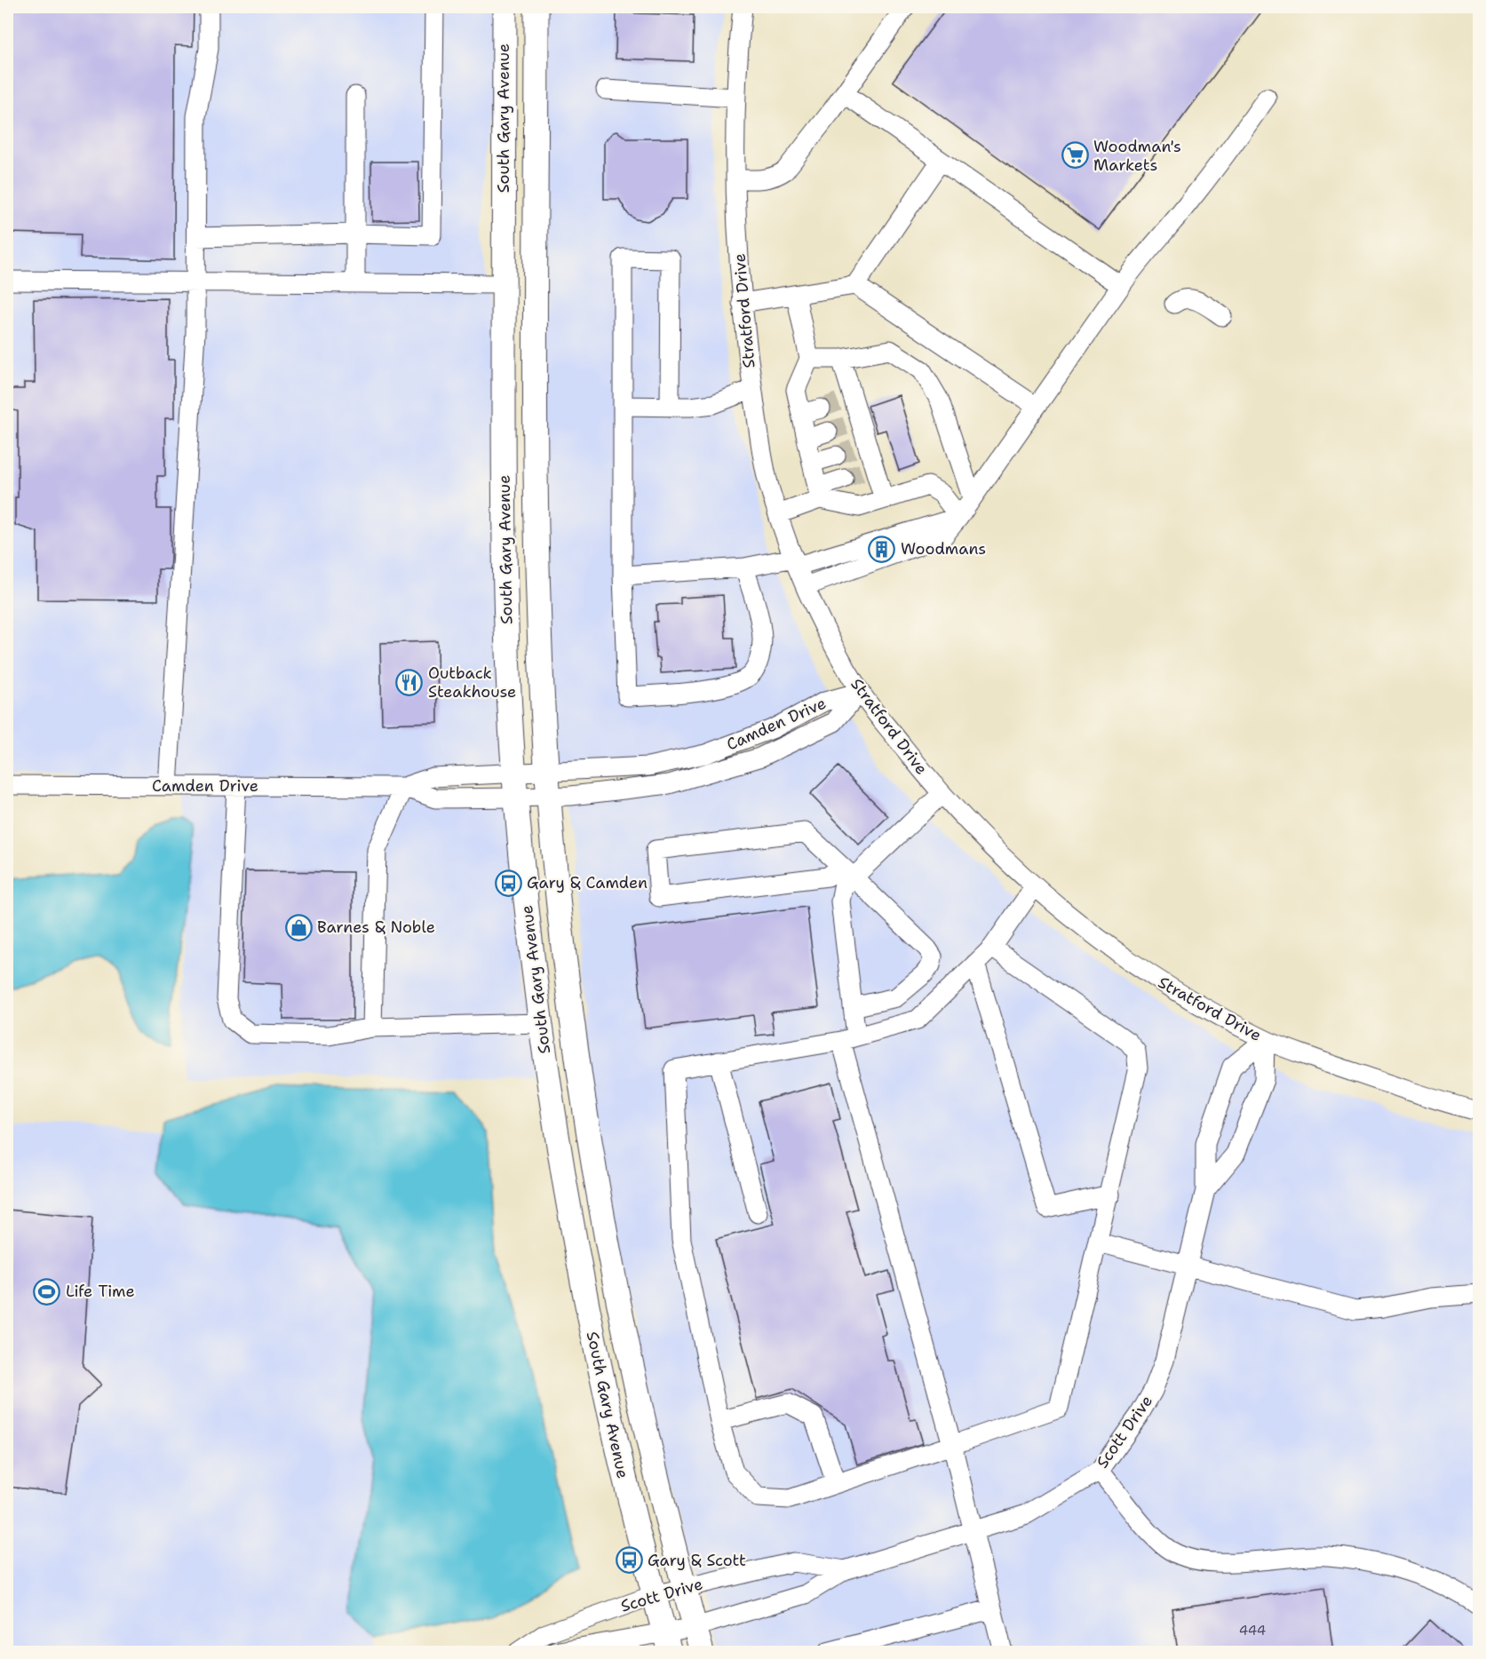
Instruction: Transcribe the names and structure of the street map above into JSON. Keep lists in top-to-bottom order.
{
  "streets": {
    "main road": ["South Gary Avenue"],
    "street": ["Stratford Drive", "Camden Drive", "Scott Drive"]
  },
  "crossings": [
    ["South Gary Avenue", "Camden Drive"],
    ["South Gary Avenue", "Scott Drive"],
    ["Stratford Drive", "Camden Drive"],
    ["Stratford Drive", "Scott Drive"]
  ],
  "places": {
    "supermarket": ["Woodman's Markets"],
    "building": ["Woodmans"],
    "restaurant": ["Outback Steakhouse"],
    "bus stop": ["Gary & Camden", "Gary & Scott"],
    "shop": ["Barnes & Noble"],
    "sports": ["Life Time"]
  },
  "house_numbers": ["444"]
}
